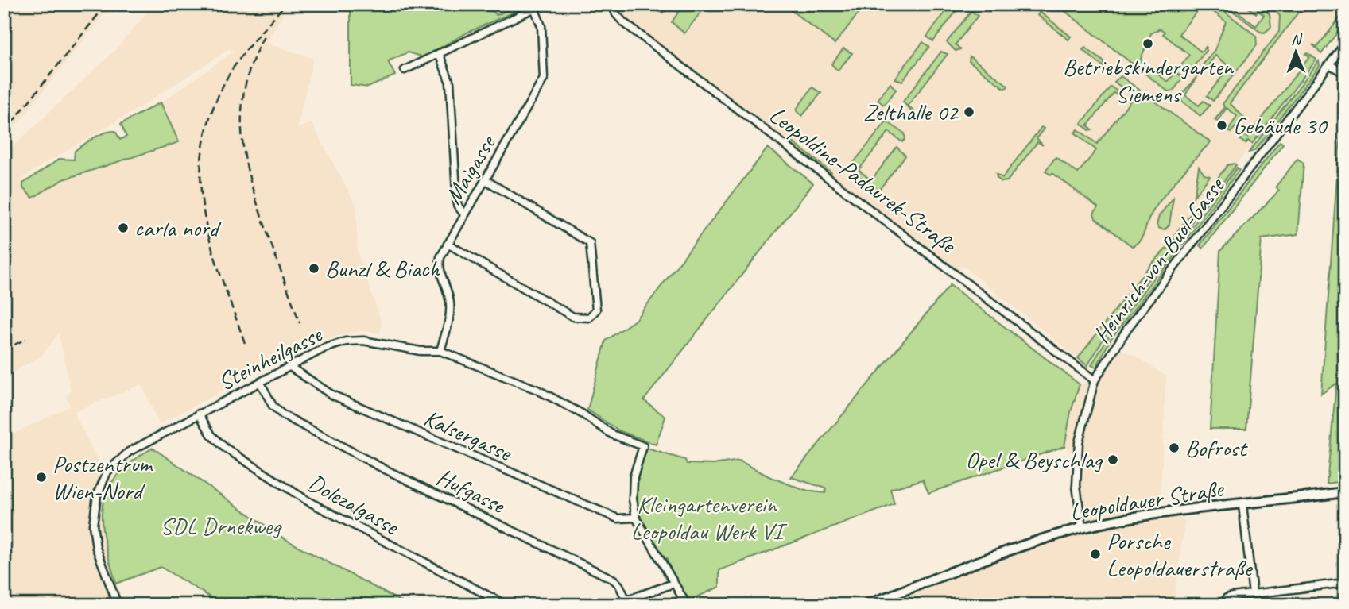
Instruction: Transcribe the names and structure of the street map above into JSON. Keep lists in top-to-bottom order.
{
  "streets": {
    "main road": ["Leopoldauer Straße"],
    "street": [
      "Maigasse",
      "Leopoldine-Padaurek-Straße",
      "Heinrich-von-Buol-Gasse",
      "Steinheilgasse",
      "Kalsergasse",
      "Hufgasse",
      "Dolezalgasse"
    ]
  },
  "crossings": [
    ["Maigasse", "Steinheilgasse"],
    ["Leopoldine-Padaurek-Straße", "Heinrich-von-Buol-Gasse"],
    ["Heinrich-von-Buol-Gasse", "Leopoldauer Straße"],
    ["Steinheilgasse", "Kalsergasse"],
    ["Steinheilgasse", "Hufgasse"],
    ["Steinheilgasse", "Dolezalgasse"]
  ],
  "parks": ["Kleingartenverein Leopoldau Werk VI", "SDL Drnekweg"],
  "places": [
    "Betriebskindergarten Siemens",
    "Zelthalle 02",
    "Gebäude 30",
    "carla nord",
    "Bunzl & Biach",
    "Bofrost",
    "Opel & Beyschlag",
    "Postzentrum Wien-Nord",
    "Porsche Leopoldauerstraße"
  ],
  "north": "top"
}
